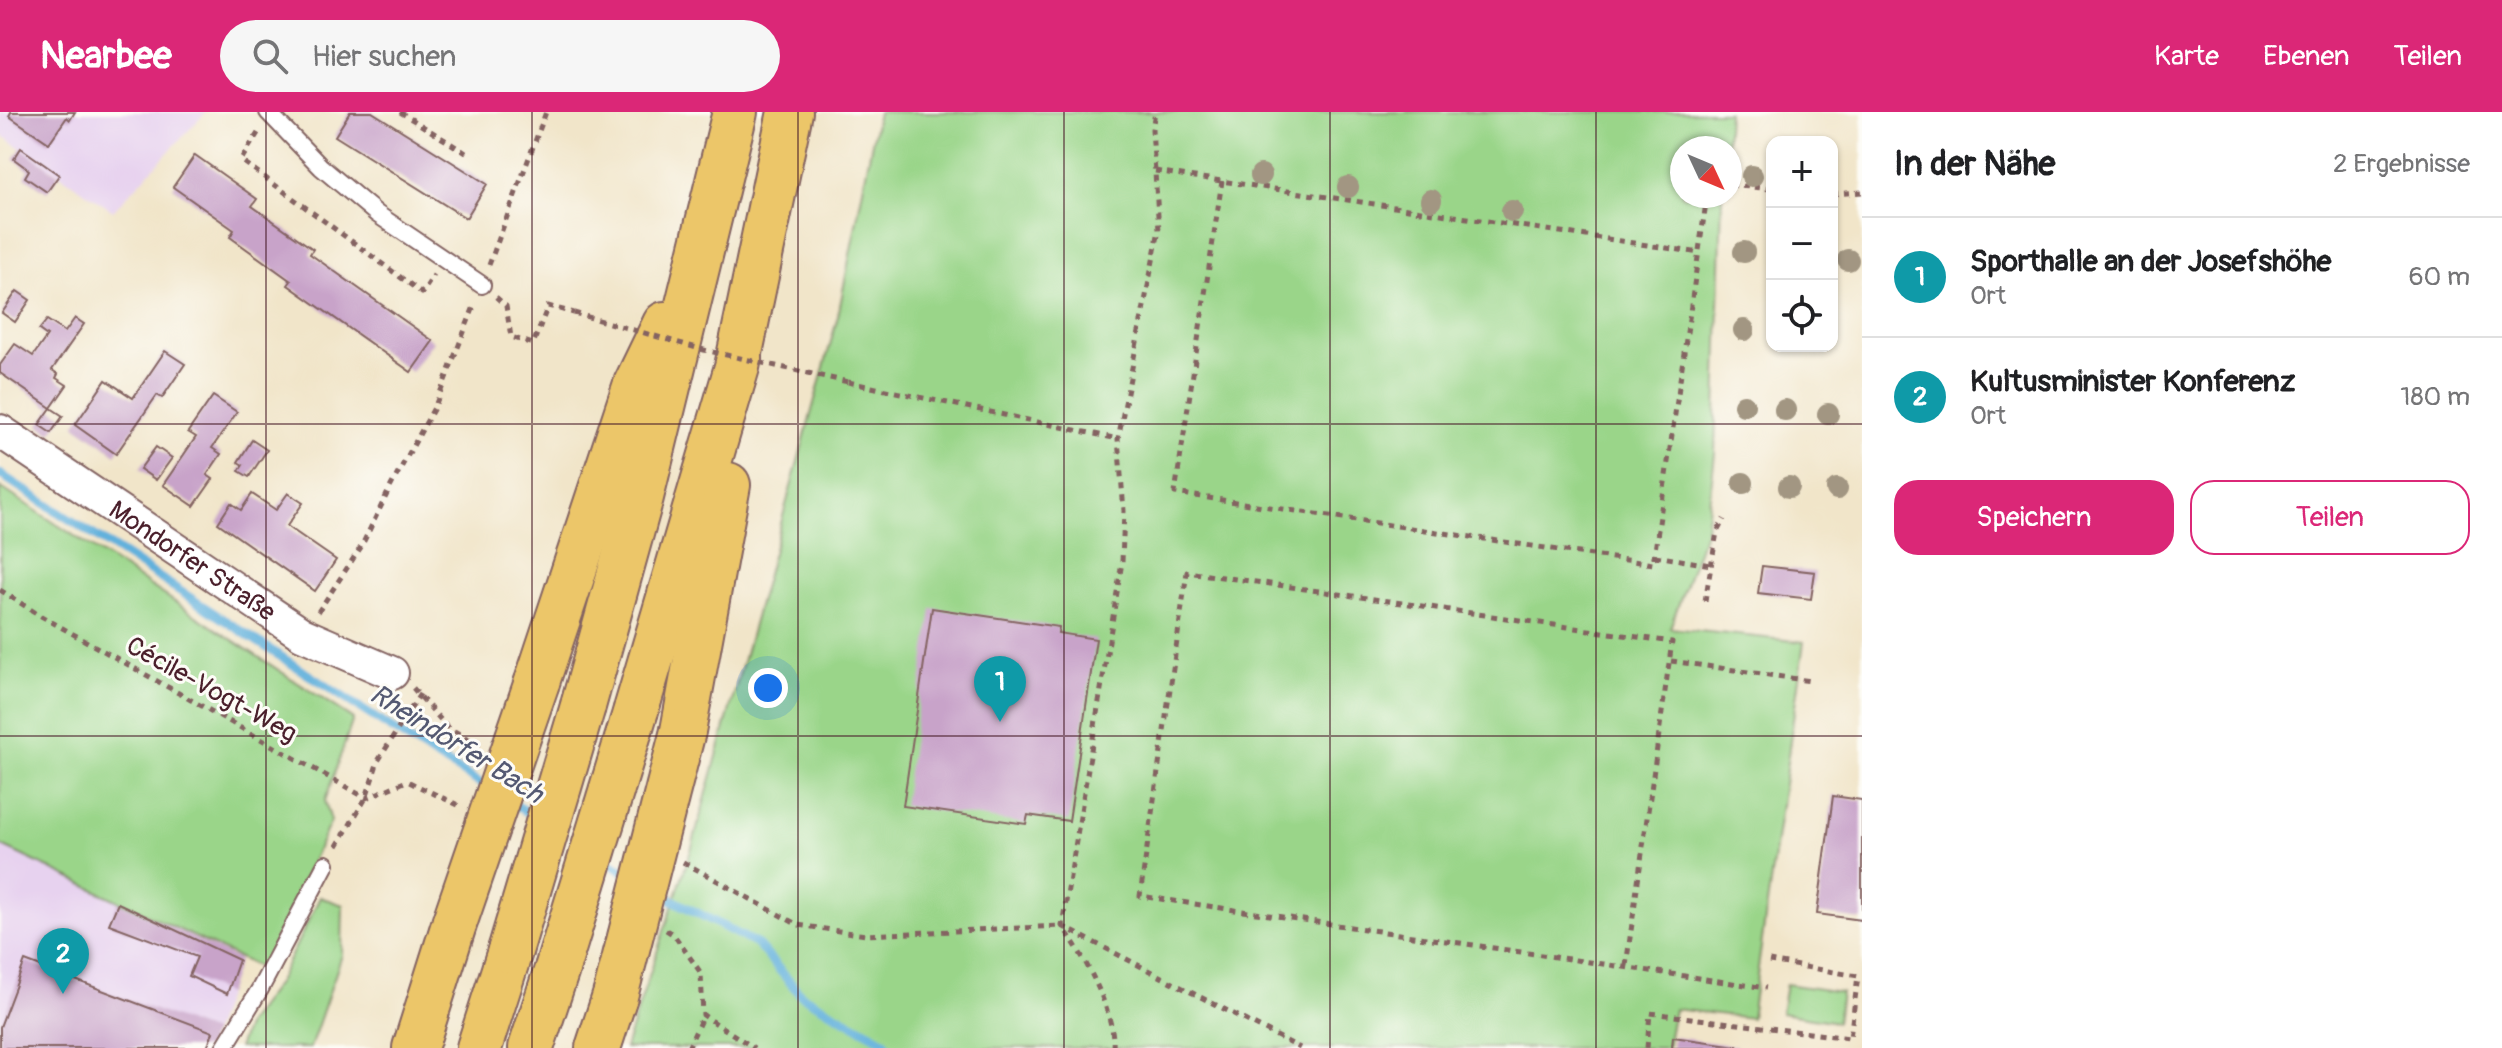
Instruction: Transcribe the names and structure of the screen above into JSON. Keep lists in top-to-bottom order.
{
  "streets": {
    "street": ["Mondorfer Straße"],
    "path": ["Cécile-Vogt-Weg"]
  },
  "water": ["Rheindorfer Bach"],
  "north": "bottom right",
  "page": {
    "header": "Nearbee",
    "search": "Hier suchen",
    "nav": ["Karte", "Ebenen", "Teilen"],
    "heading": ["In der Nähe", "2 Ergebnisse"],
    "map_buttons": ["+", "−"],
    "list": [
      {
        "mark": "1",
        "name": "Sporthalle an der Josefshöhe",
        "note": "Ort",
        "value": "60 m"
      },
      {
        "mark": "2",
        "name": "Kultusminister Konferenz",
        "note": "Ort",
        "value": "180 m"
      }
    ],
    "buttons": ["Speichern", "Teilen"],
    "pins": ["1", "2"]
  }
}
